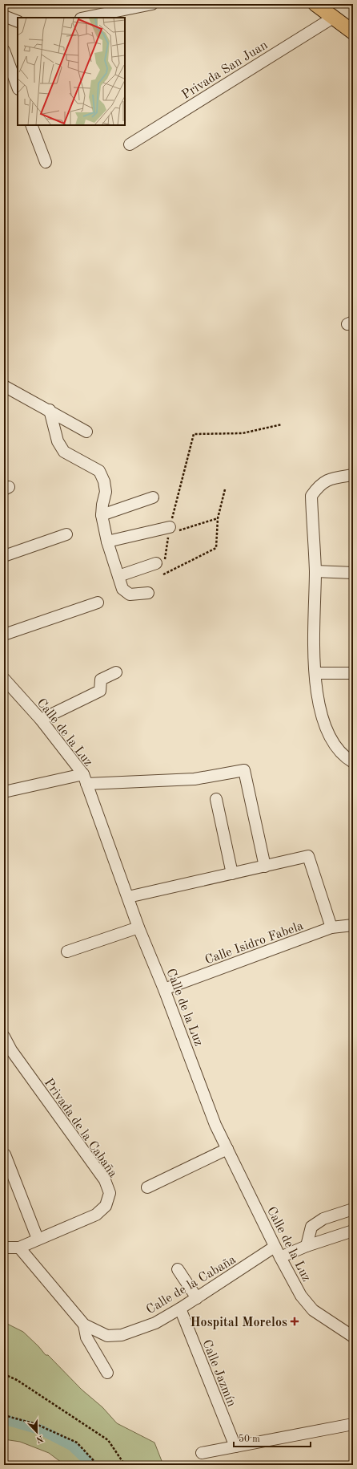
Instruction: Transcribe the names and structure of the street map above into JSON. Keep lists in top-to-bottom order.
{
  "streets": {
    "street": [
      "Privada San Juan",
      "Calle de la Luz",
      "Calle Isidro Fabela",
      "Privada de la Cabaña",
      "Calle de la Cabaña",
      "Calle Jazmín"
    ]
  },
  "crossings": [
    ["Calle de la Luz", "Calle Isidro Fabela"],
    ["Calle de la Luz", "Calle de la Cabaña"],
    ["Privada de la Cabaña", "Calle de la Cabaña"],
    ["Calle de la Cabaña", "Calle Jazmín"]
  ],
  "places": {
    "health": ["Hospital Morelos"]
  },
  "scale_bar": "50 m",
  "north": "bottom"
}
